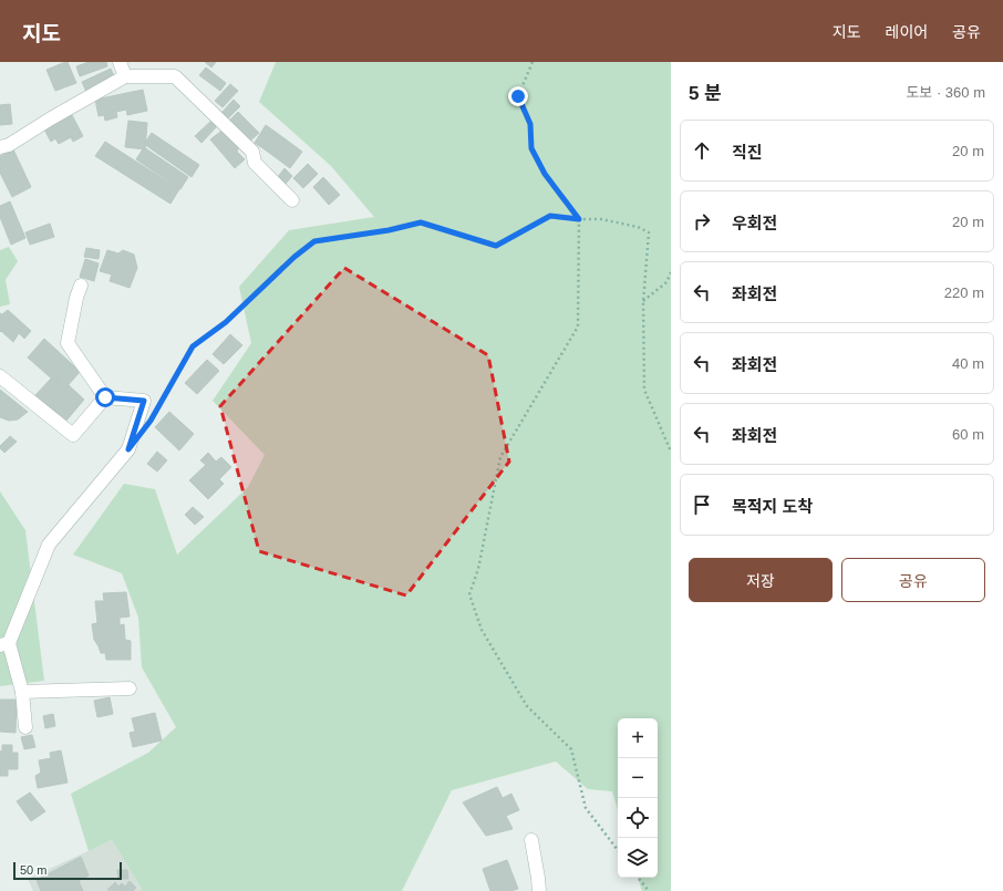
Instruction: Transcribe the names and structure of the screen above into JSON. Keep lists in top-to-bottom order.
{
  "scale_bar": "50 m",
  "page": {
    "header": "지도",
    "nav": ["지도", "레이어", "공유"],
    "heading": ["5 분", "도보 · 360 m"],
    "list": [
      ["직진", "20 m"],
      ["우회전", "20 m"],
      ["좌회전", "220 m"],
      ["좌회전", "40 m"],
      ["좌회전", "60 m"],
      "목적지 도착"
    ],
    "buttons": ["저장", "공유"],
    "map_buttons": ["+", "−"],
    "scale": "50 m"
  }
}
